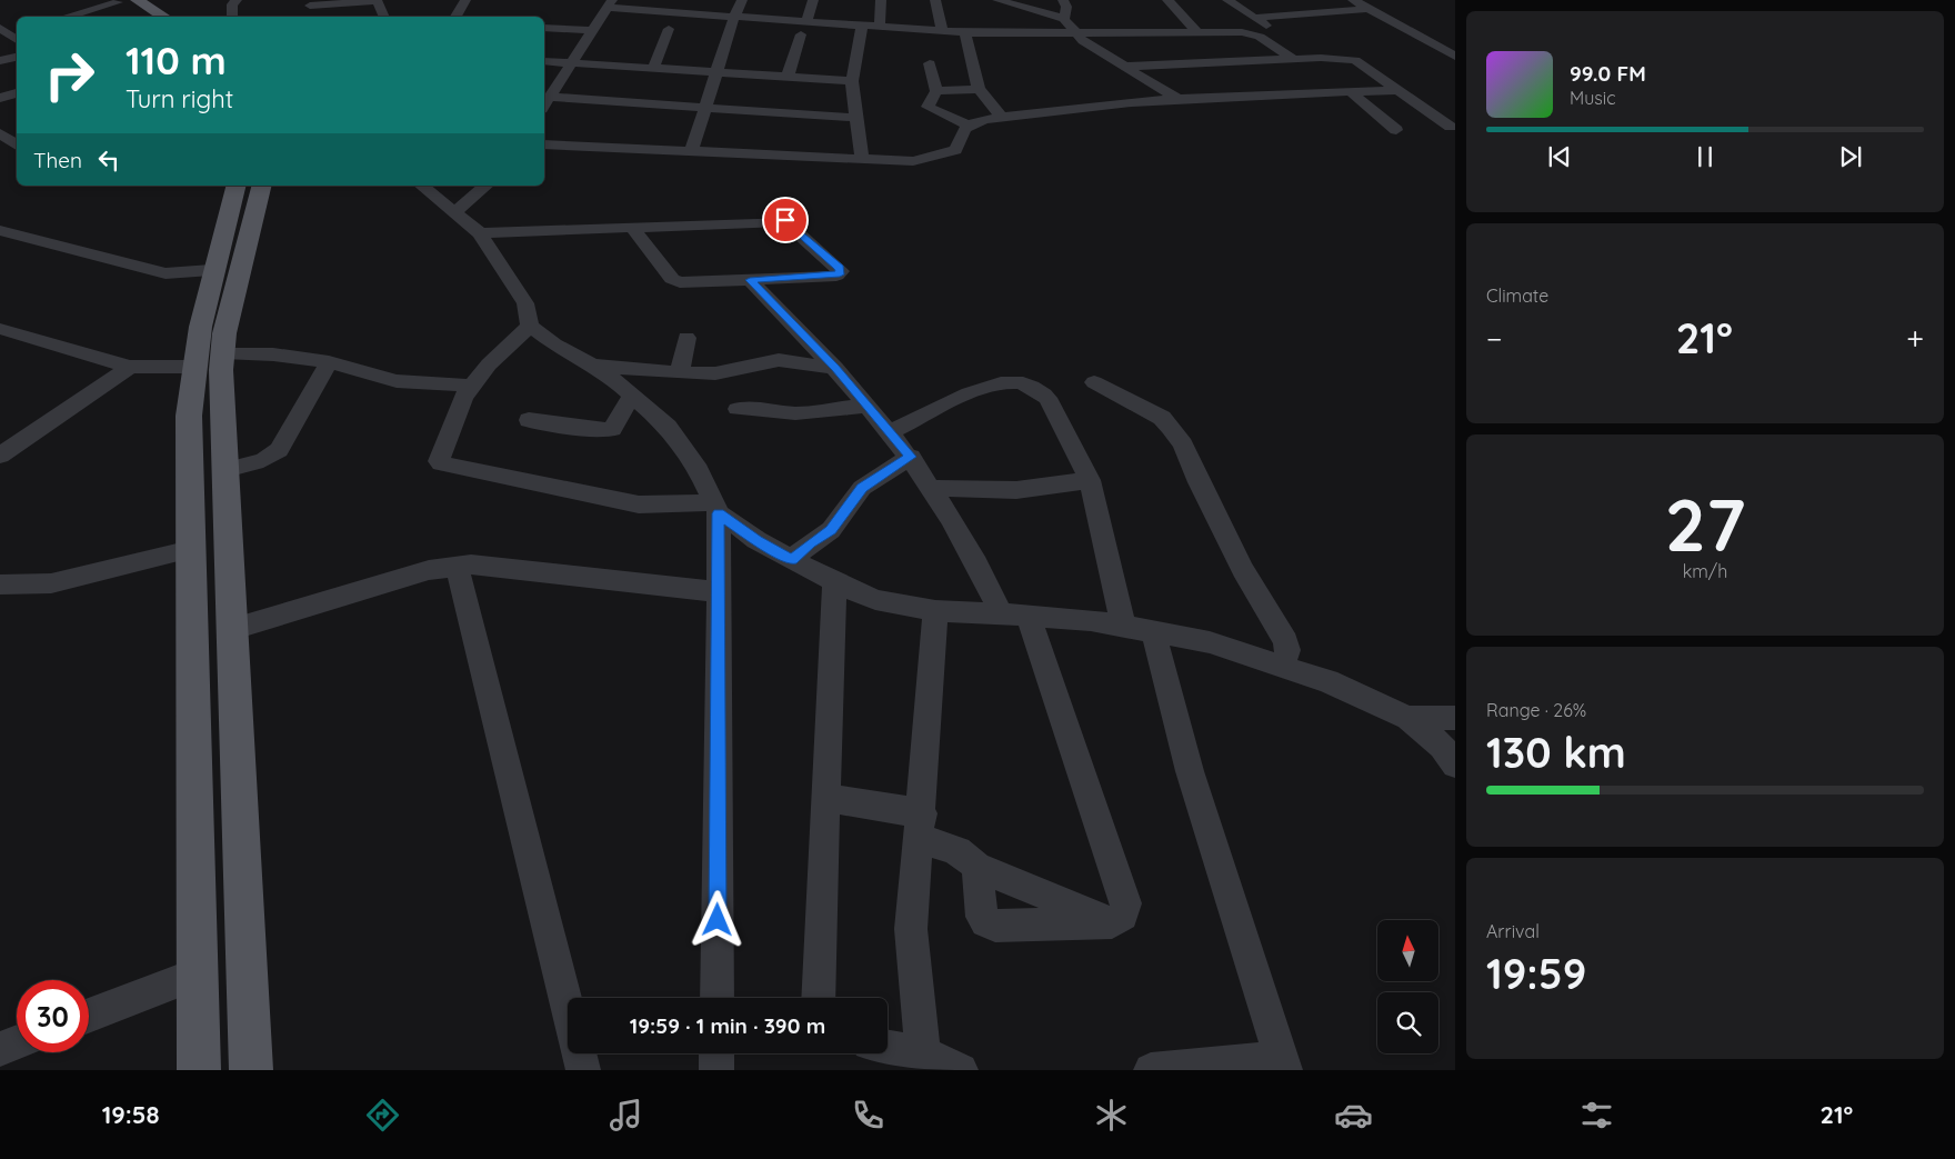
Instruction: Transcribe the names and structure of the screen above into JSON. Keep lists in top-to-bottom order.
{
  "north": "top",
  "page": {
    "turn": ["110 m", "Turn right"],
    "song": ["99.0 FM", "Music"],
    "then": "Then",
    "tile": [
      "Climate",
      ["27", "km/h"],
      ["Range · 26%", "130 km"],
      ["Arrival", "19:59"]
    ],
    "heat": ["−", "21°", "+"],
    "limit": "30",
    "trip": "19:59 · 1 min · 390 m",
    "tabs": ["19:58", "21°"]
  }
}
